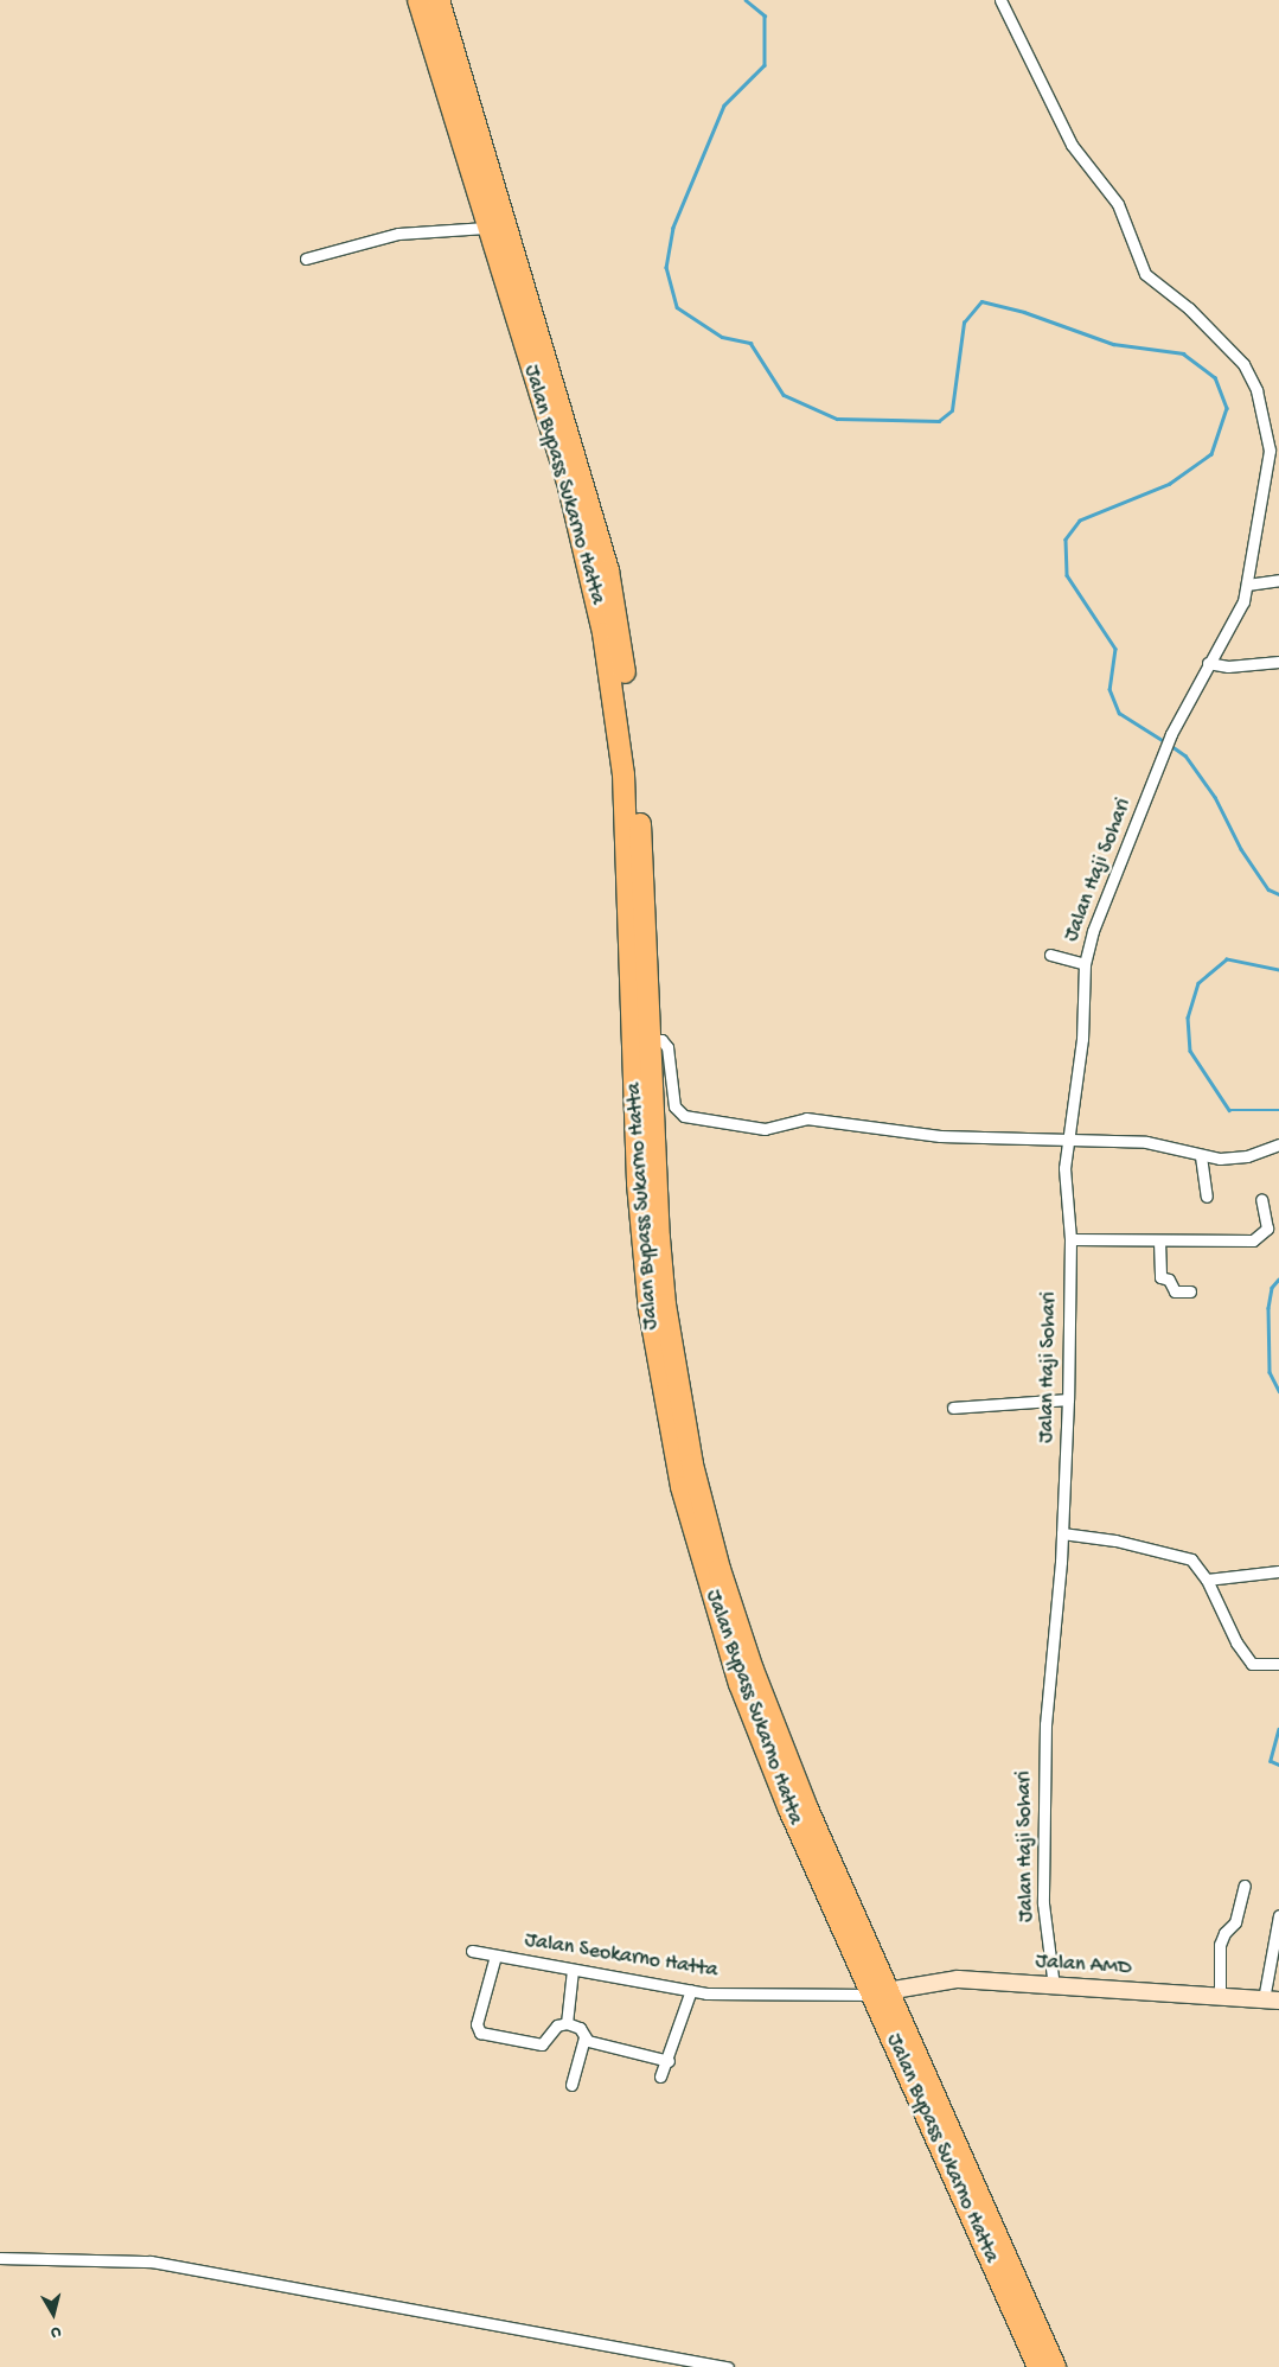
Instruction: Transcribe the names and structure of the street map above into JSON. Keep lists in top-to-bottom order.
{
  "streets": {
    "highway": ["Jalan Bypass Sukarno Hatta"],
    "street": ["Jalan Haji Sohari", "Jalan Seokarno Hatta", "Jalan AMD"]
  },
  "crossings": [
    ["Jalan Bypass Sukarno Hatta", "Jalan Seokarno Hatta"],
    ["Jalan Bypass Sukarno Hatta", "Jalan AMD"],
    ["Jalan Haji Sohari", "Jalan AMD"],
    ["Jalan Seokarno Hatta", "Jalan AMD"]
  ],
  "north": "bottom"
}
